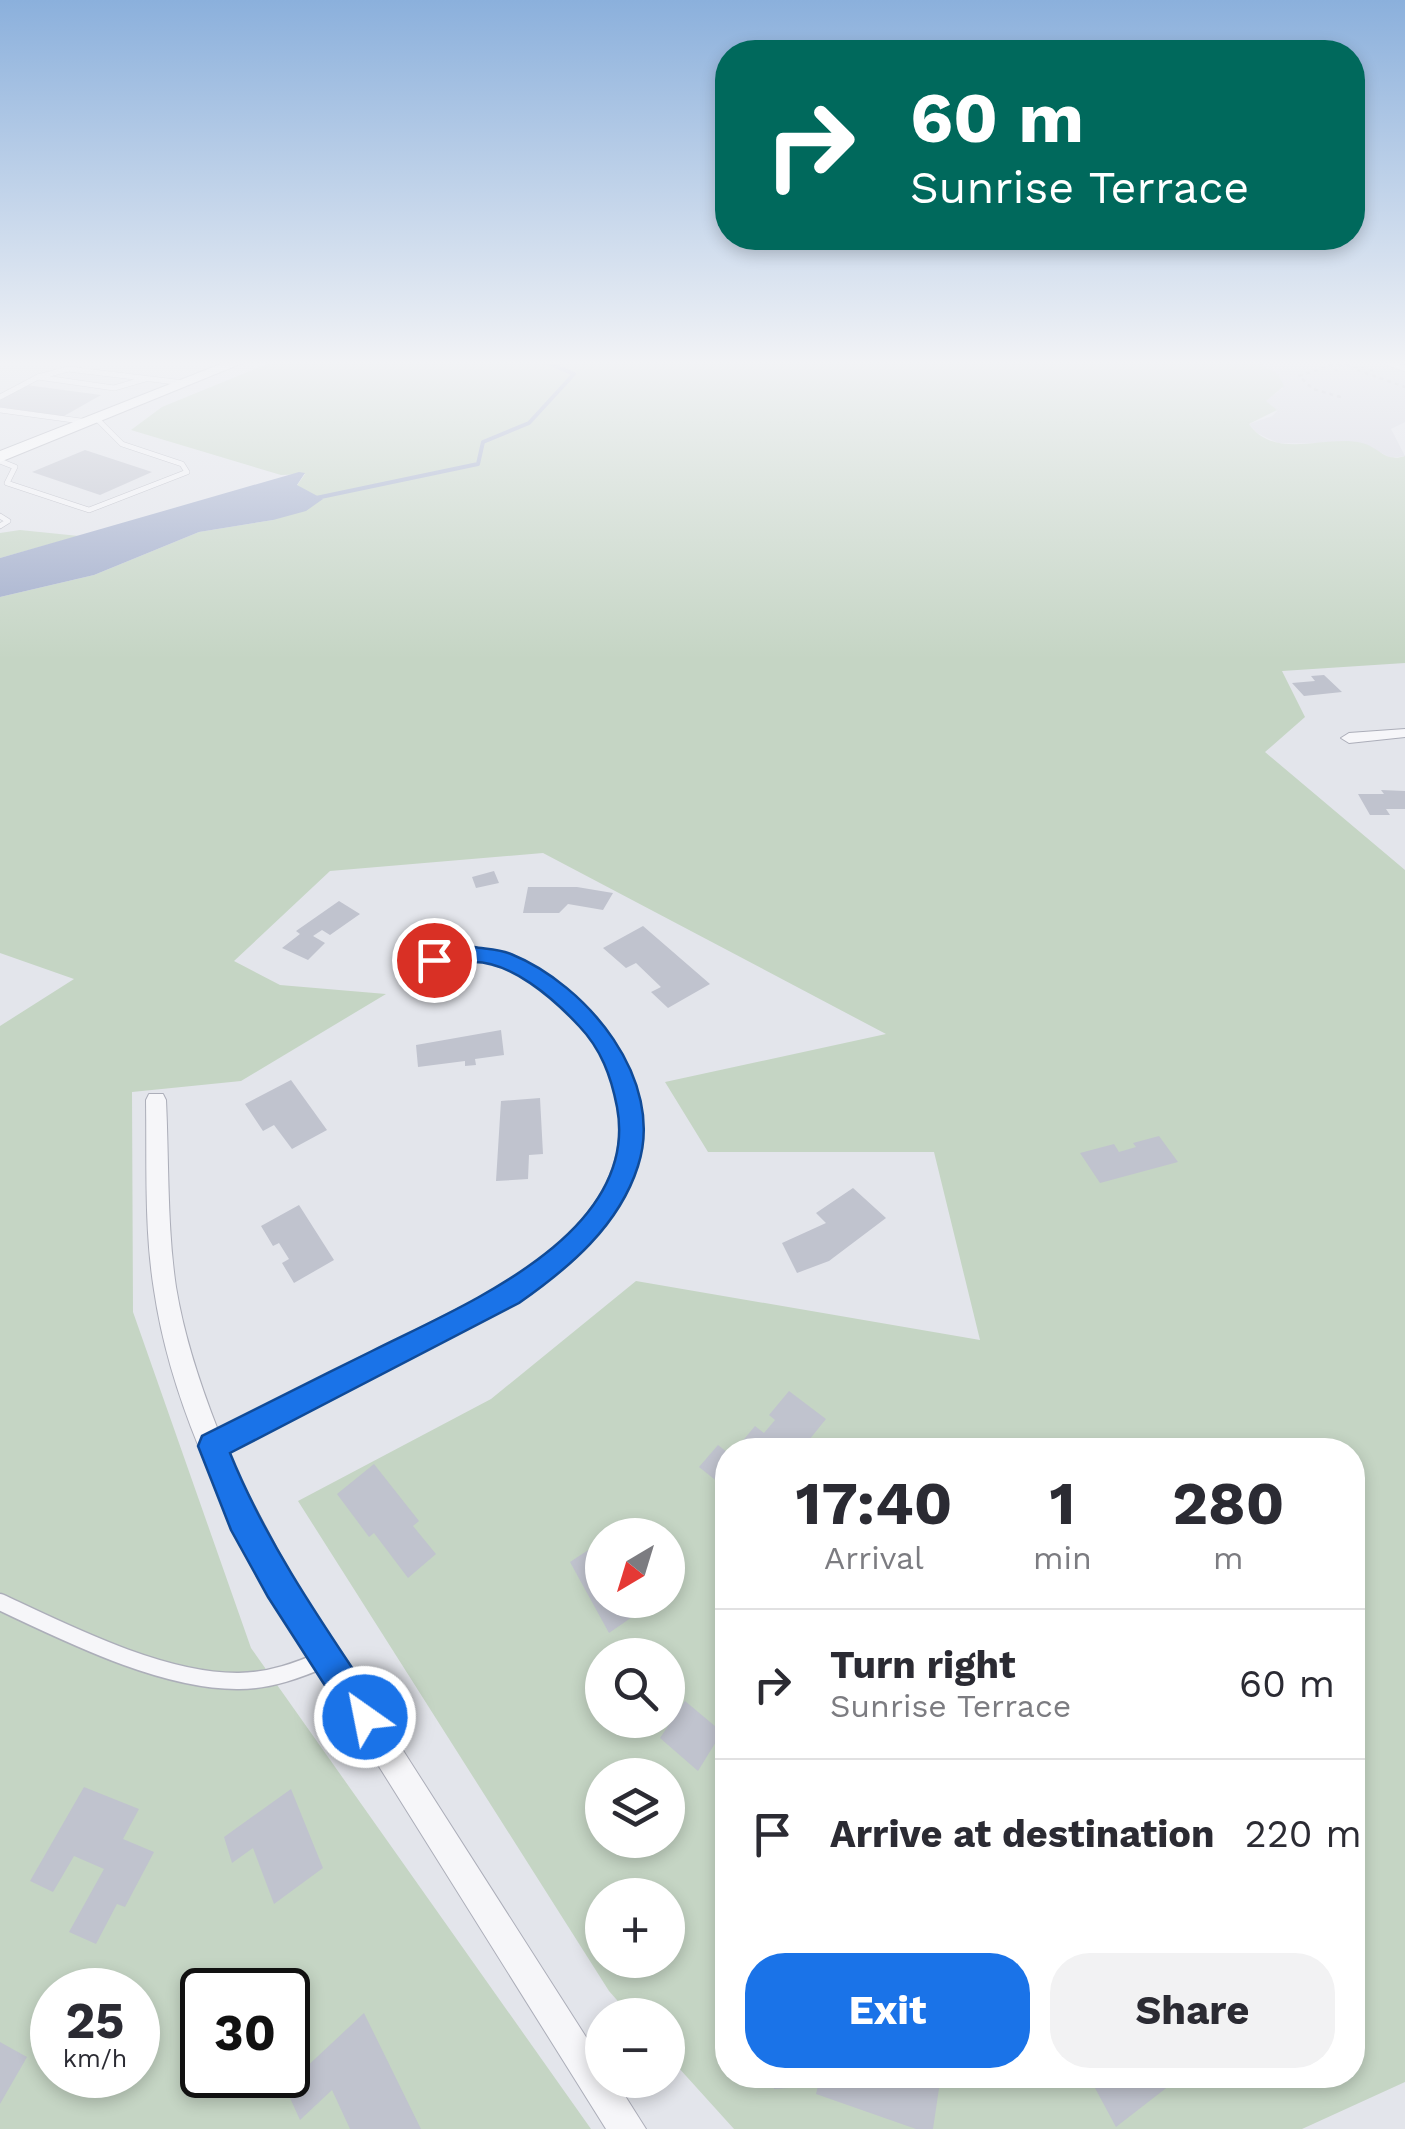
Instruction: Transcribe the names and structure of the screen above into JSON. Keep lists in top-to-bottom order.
{
  "north": "bottom left",
  "page": {
    "turn": ["60 m", "Sunrise Terrace"],
    "eta": [
      "17:40",
      "Arrival",
      "1",
      "min",
      "280",
      "m"
    ],
    "map_buttons": ["+", "−"],
    "list": [
      {
        "name": "Turn right",
        "note": "Sunrise Terrace",
        "value": "60 m"
      },
      {
        "name": "Arrive at destination",
        "value": "220 m"
      }
    ],
    "buttons": ["Exit", "Share"],
    "speed": "25 km/h",
    "limit": "30"
  }
}
